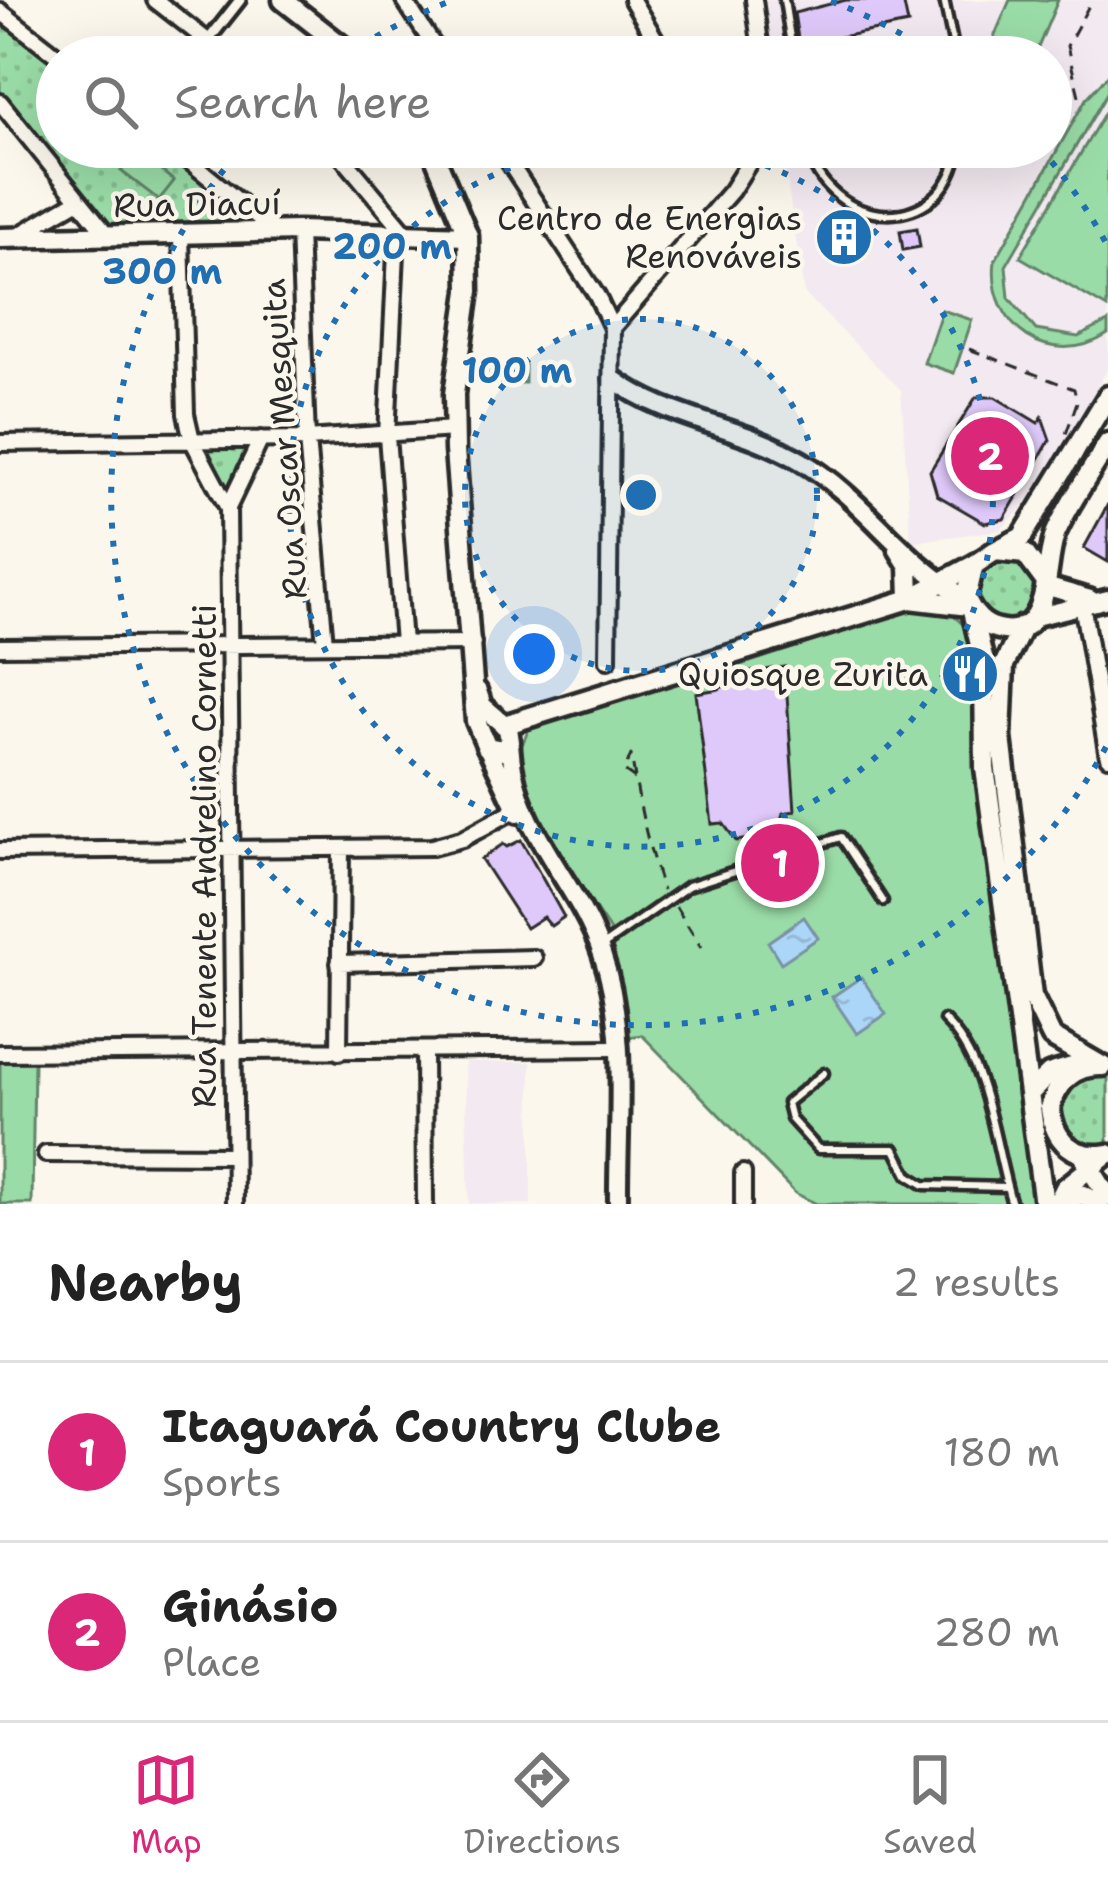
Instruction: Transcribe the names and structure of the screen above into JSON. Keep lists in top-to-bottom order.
{
  "streets": {
    "main road": ["Rua Diacuí"],
    "street": ["Rua Oscar Mesquita", "Rua Tenente Andrelino Cornetti"]
  },
  "crossings": [
    ["Rua Diacuí", "Rua Oscar Mesquita"]
  ],
  "places": {
    "building": ["Centro de Energias Renováveis"],
    "restaurant": ["Quiosque Zurita"]
  },
  "page": {
    "search": "Search here",
    "pins": ["2", "1"],
    "heading": ["Nearby", "2 results"],
    "list": [
      {
        "mark": "1",
        "name": "Itaguará Country Clube",
        "note": "Sports",
        "value": "180 m"
      },
      {
        "mark": "2",
        "name": "Ginásio",
        "note": "Place",
        "value": "280 m"
      }
    ],
    "nav": ["Map", "Directions", "Saved"]
  },
  "rings": ["200 m", "300 m", "100 m"]
}
